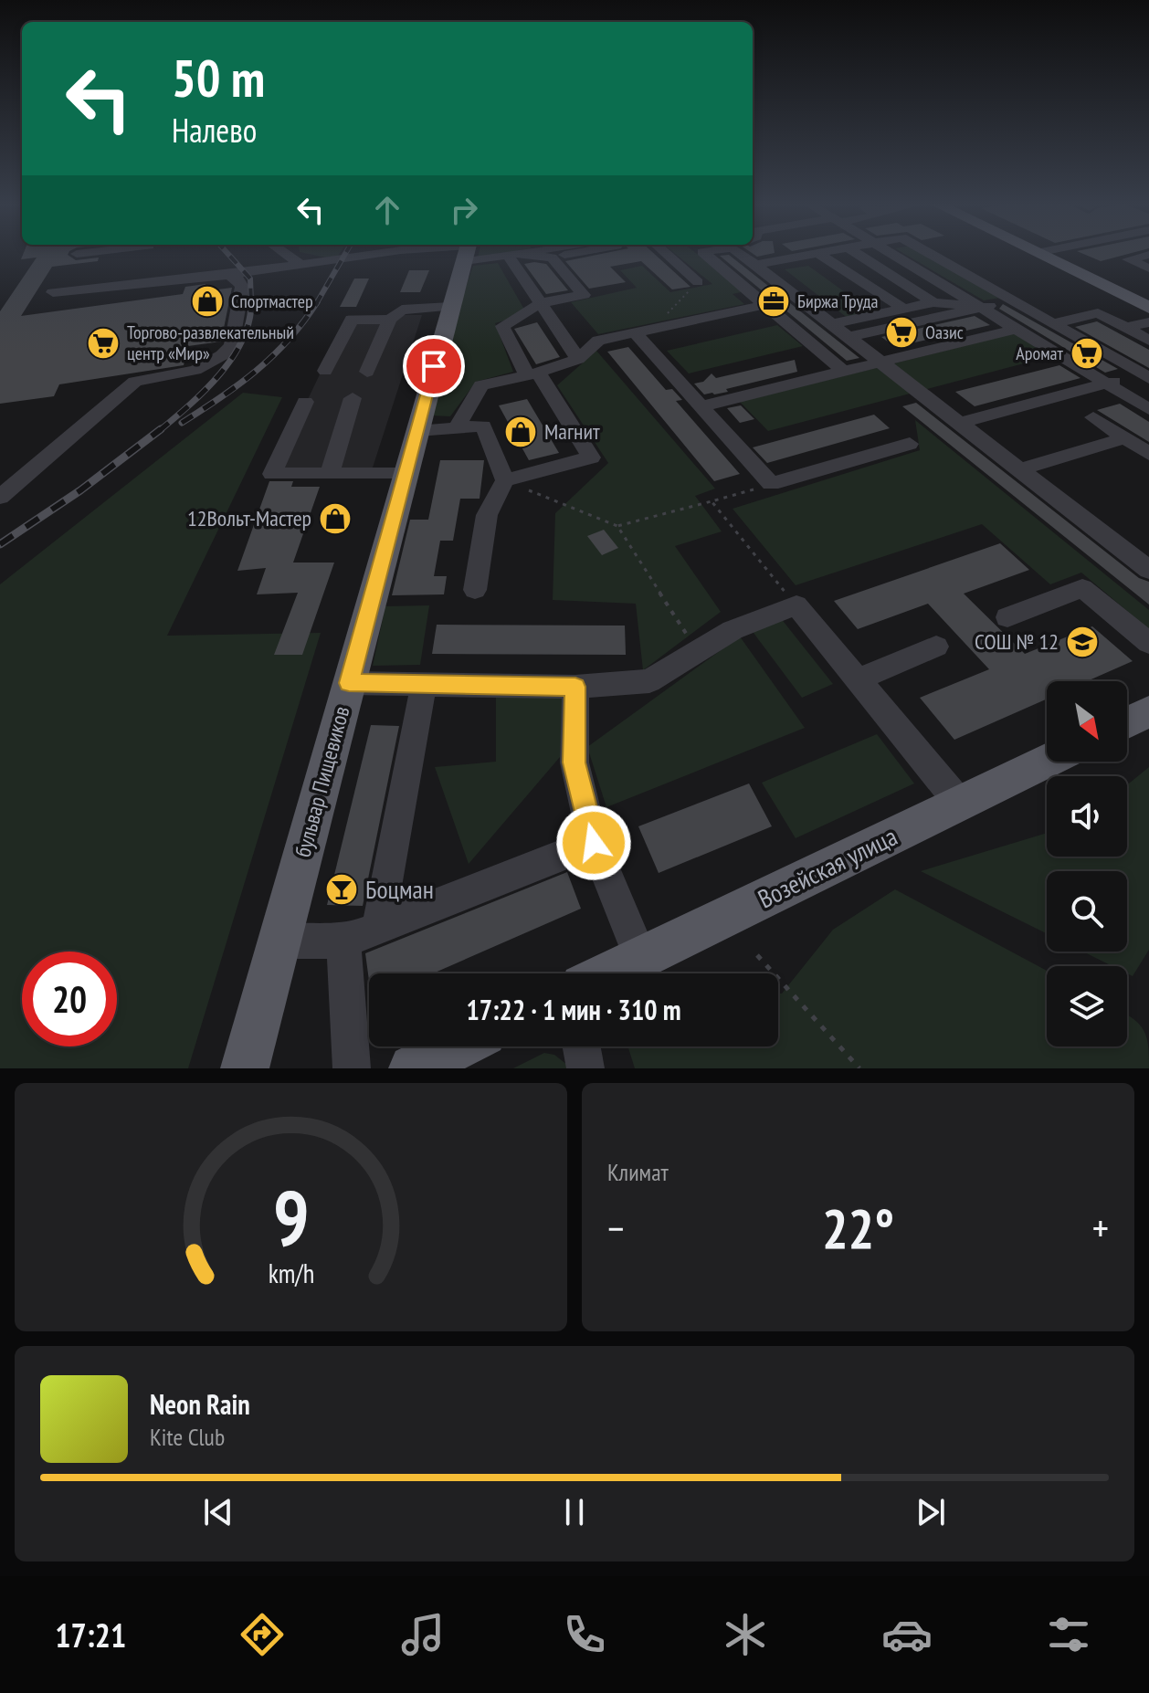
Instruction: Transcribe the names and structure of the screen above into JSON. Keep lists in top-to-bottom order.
{
  "streets": {
    "main road": ["бульвар Пищевиков", "Возейская улица"]
  },
  "places": {
    "shop": ["Спортмастер", "Магнит", "12Вольт-Мастер"],
    "office": ["Биржа Труда"],
    "supermarket": ["Оазис", "Торгово-развлекательный центр «Мир»", "Аромат"],
    "school or university": ["СОШ № 12"],
    "bar": ["Боцман"]
  },
  "north": "bottom right",
  "page": {
    "turn": ["50 m", "Налево"],
    "limit": "20",
    "trip": "17:22 · 1 мин · 310 m",
    "tile": "Климат",
    "heat": ["−", "22°", "+"],
    "song": ["Neon Rain", "Kite Club"],
    "tabs": "17:21",
    "gauge": ["9", "km/h"]
  }
}
